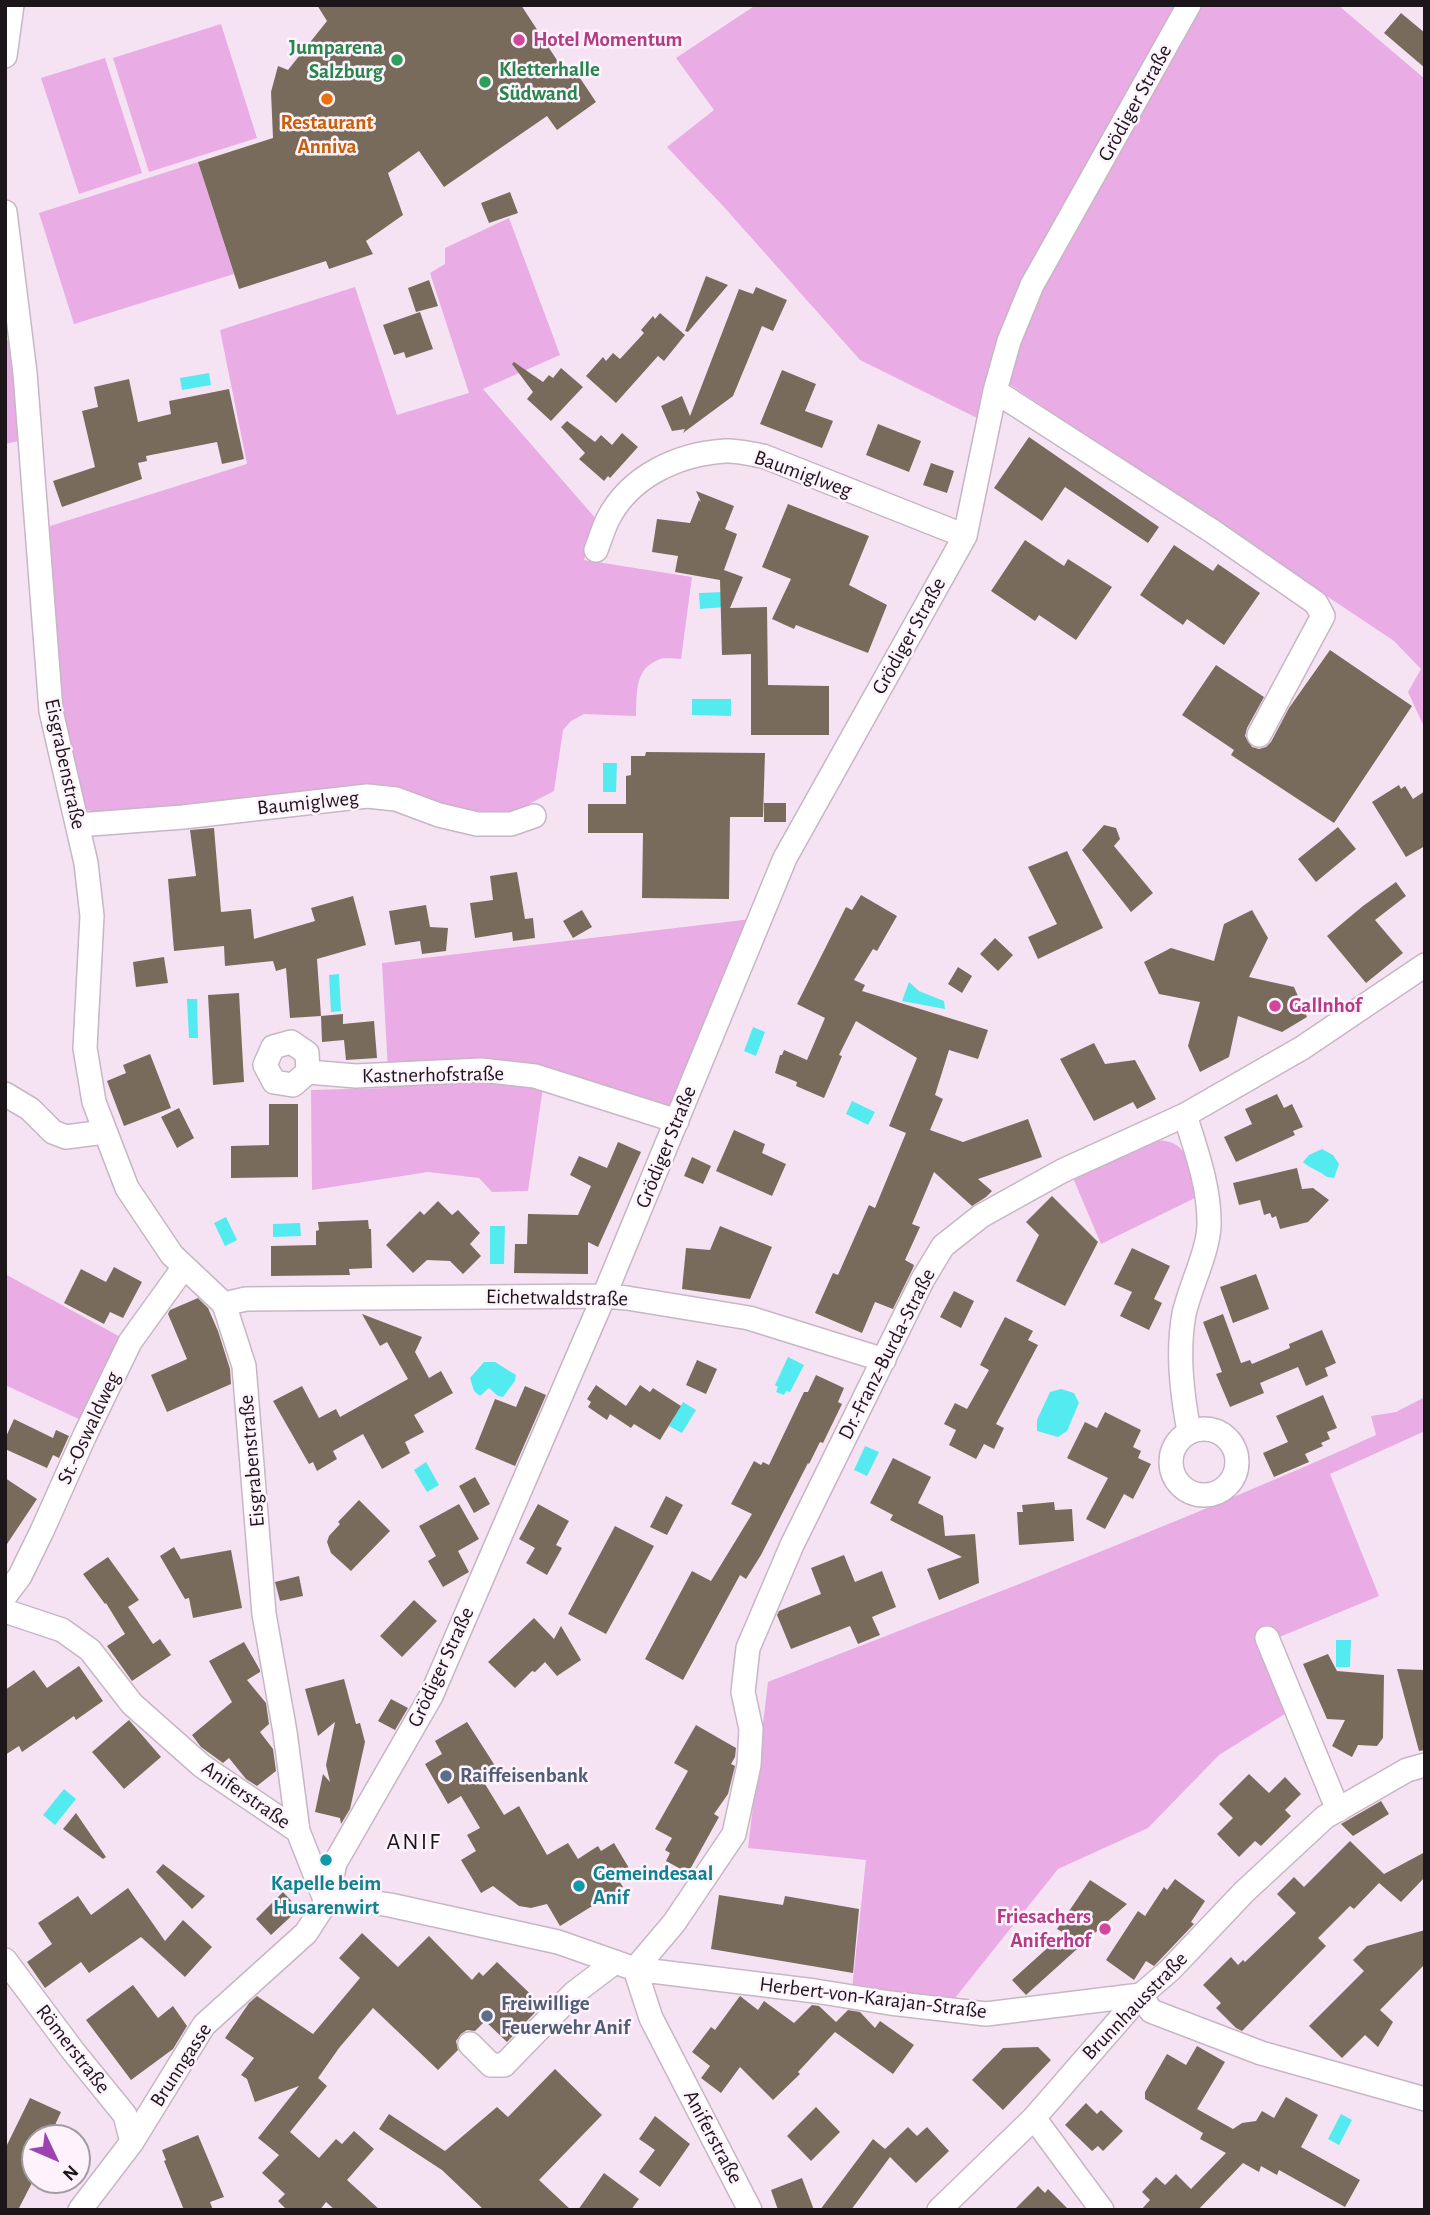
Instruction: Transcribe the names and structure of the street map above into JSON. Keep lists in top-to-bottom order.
{
  "streets": {
    "street": [
      "Grödiger Straße",
      "Baumiglweg",
      "Eisgrabenstraße",
      "Kastnerhofstraße",
      "Eichetwaldstraße",
      "Dr.-Franz-Burda-Straße",
      "St.-Oswaldweg",
      "Aniferstraße",
      "Herbert-von-Karajan-Straße",
      "Brunnhausstraße",
      "Römerstraße",
      "Brunngasse"
    ]
  },
  "crossings": [
    ["Grödiger Straße", "Baumiglweg"],
    ["Grödiger Straße", "Kastnerhofstraße"],
    ["Grödiger Straße", "Eichetwaldstraße"],
    ["Grödiger Straße", "Aniferstraße"],
    ["Grödiger Straße", "Brunngasse"],
    ["Baumiglweg", "Eisgrabenstraße"],
    ["Eisgrabenstraße", "Eichetwaldstraße"],
    ["Eisgrabenstraße", "St.-Oswaldweg"],
    ["Eisgrabenstraße", "Aniferstraße"],
    ["Eichetwaldstraße", "Dr.-Franz-Burda-Straße"],
    ["Dr.-Franz-Burda-Straße", "Aniferstraße"],
    ["Dr.-Franz-Burda-Straße", "Herbert-von-Karajan-Straße"],
    ["Aniferstraße", "Herbert-von-Karajan-Straße"],
    ["Aniferstraße", "Brunngasse"],
    ["Herbert-von-Karajan-Straße", "Brunnhausstraße"],
    ["Römerstraße", "Brunngasse"]
  ],
  "districts": ["ANIF"],
  "places": [
    "Hotel Momentum",
    "Jumparena Salzburg",
    "Kletterhalle Südwand",
    "Restaurant Anniva",
    "Gallnhof",
    "Raiffeisenbank",
    "Kapelle beim Husarenwirt",
    "Gemeindesaal Anif",
    "Friesachers Aniferhof",
    "Freiwillige Feuerwehr Anif"
  ],
  "north": "bottom right"
}
